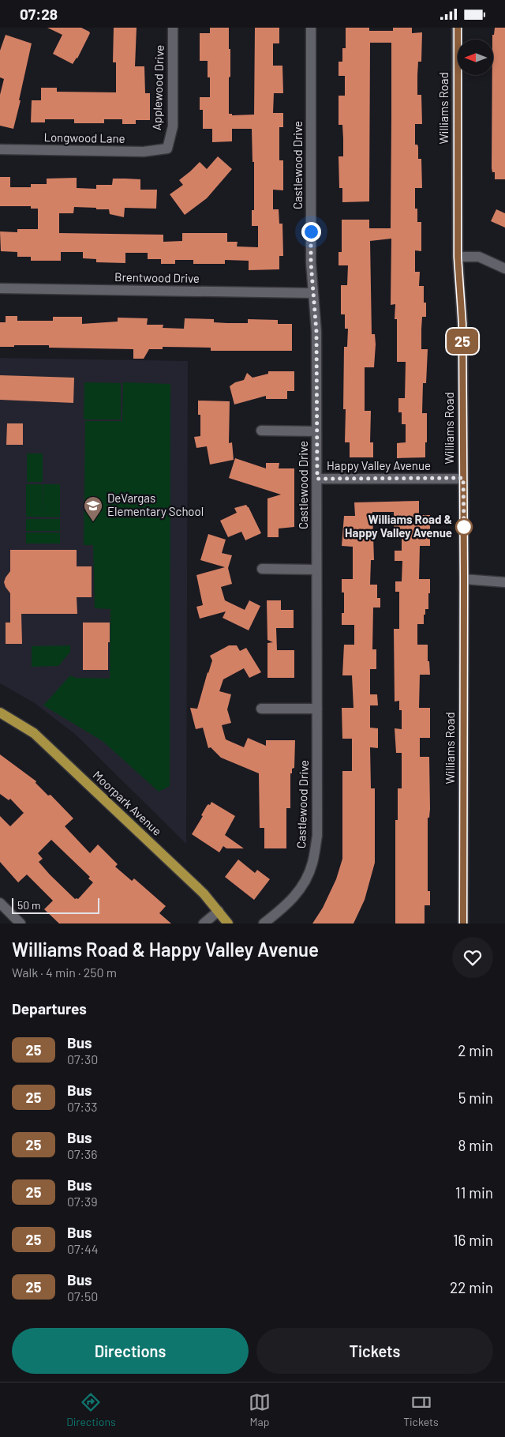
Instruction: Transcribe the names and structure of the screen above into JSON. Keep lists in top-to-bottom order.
{
  "streets": {
    "main road": ["Moorpark Avenue"],
    "street": [
      "Applewood Drive",
      "Williams Road",
      "Longwood Lane",
      "Castlewood Drive",
      "Brentwood Drive",
      "Happy Valley Avenue"
    ]
  },
  "crossings": [
    ["Applewood Drive", "Longwood Lane"],
    ["Williams Road", "Happy Valley Avenue"],
    ["Castlewood Drive", "Brentwood Drive"],
    ["Castlewood Drive", "Happy Valley Avenue"]
  ],
  "places": {
    "school or university": ["DeVargas Elementary School"],
    "other": ["Williams Road & Happy Valley Avenue"]
  },
  "lines": ["bus line 25"],
  "scale_bar": "50 m",
  "north": "left",
  "page": {
    "status": "07:28",
    "on_map": "25",
    "scale": "50 m",
    "heading": [
      ["Williams Road & Happy Valley Avenue", "Walk · 4 min · 250 m"],
      "Departures"
    ],
    "list": [
      {
        "mark": "25",
        "name": "Bus",
        "note": "07:30",
        "value": "2 min"
      },
      {
        "mark": "25",
        "name": "Bus",
        "note": "07:33",
        "value": "5 min"
      },
      {
        "mark": "25",
        "name": "Bus",
        "note": "07:36",
        "value": "8 min"
      },
      {
        "mark": "25",
        "name": "Bus",
        "note": "07:39",
        "value": "11 min"
      },
      {
        "mark": "25",
        "name": "Bus",
        "note": "07:44",
        "value": "16 min"
      },
      {
        "mark": "25",
        "name": "Bus",
        "note": "07:50",
        "value": "22 min"
      }
    ],
    "buttons": ["Directions", "Tickets"],
    "tabs": ["Directions", "Map", "Tickets"]
  }
}
